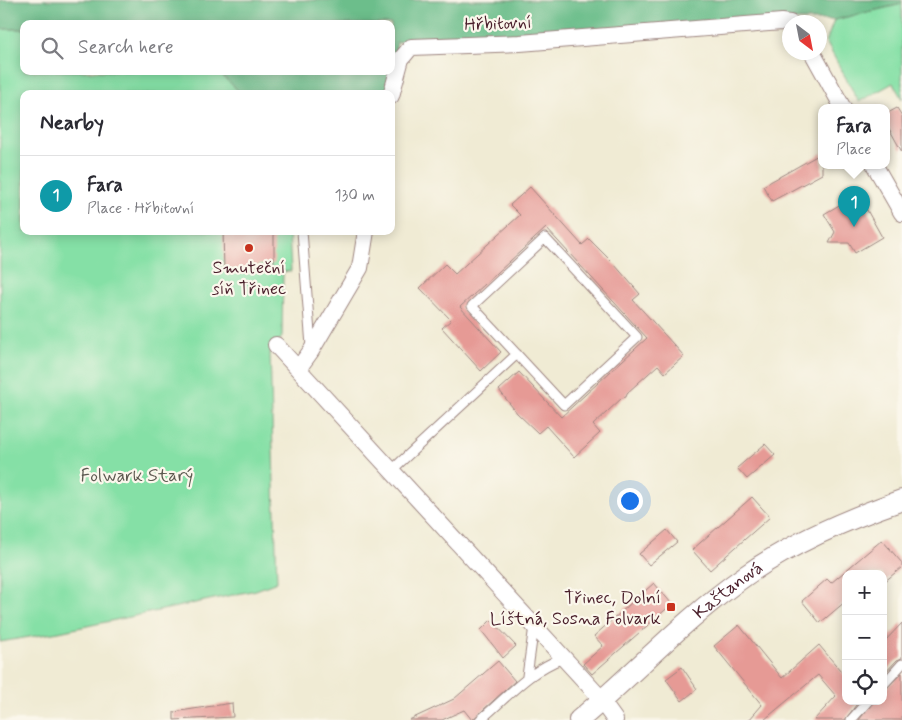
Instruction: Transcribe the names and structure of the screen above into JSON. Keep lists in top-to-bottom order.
{
  "streets": {
    "street": ["Hřbitovní", "Kaštanová"]
  },
  "parks": ["Folwark Starý"],
  "places": {
    "other": ["Smuteční síň Třinec"],
    "transit": ["Třinec, Dolní Líštná, Sosna Folvark"]
  },
  "north": "bottom right",
  "page": {
    "search": "Search here",
    "heading": "Nearby",
    "popup": ["Fara", "Place"],
    "list": [
      {
        "mark": "1",
        "name": "Fara",
        "note": "Place · Hřbitovní",
        "value": "130 m"
      }
    ],
    "pins": "1",
    "map_buttons": ["+", "−"]
  }
}
